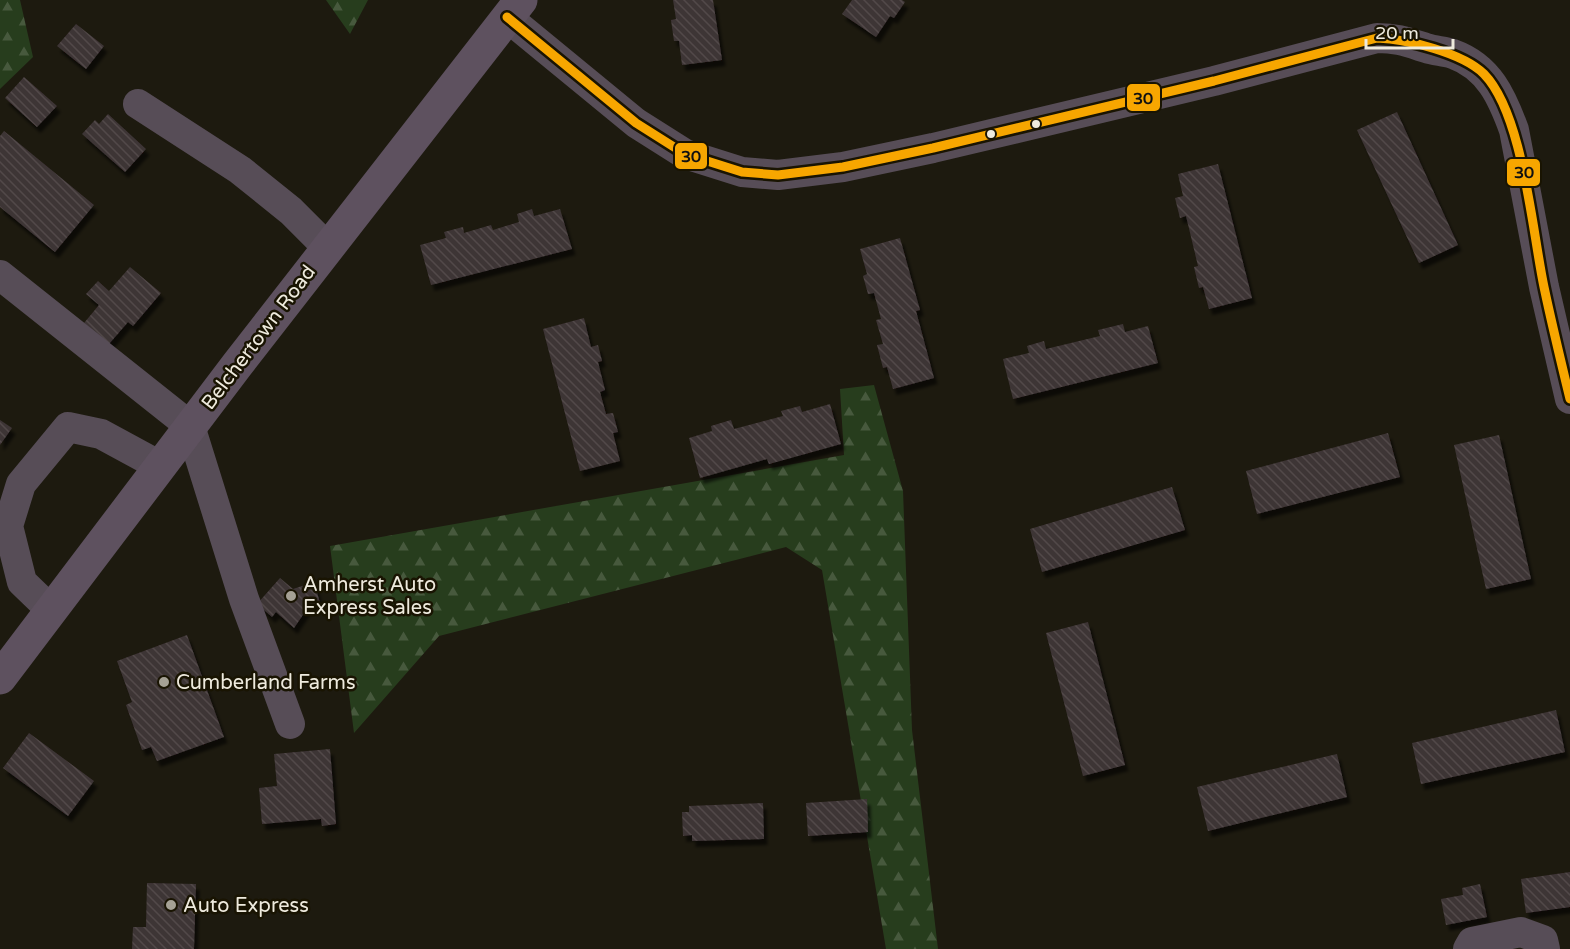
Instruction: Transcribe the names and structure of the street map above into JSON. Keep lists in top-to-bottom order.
{
  "streets": {
    "highway": ["Belchertown Road"]
  },
  "places": ["Amherst Auto Express Sales", "Cumberland Farms", "Auto Express"],
  "lines": ["transit line 30"],
  "scale_bar": "20 m"
}
